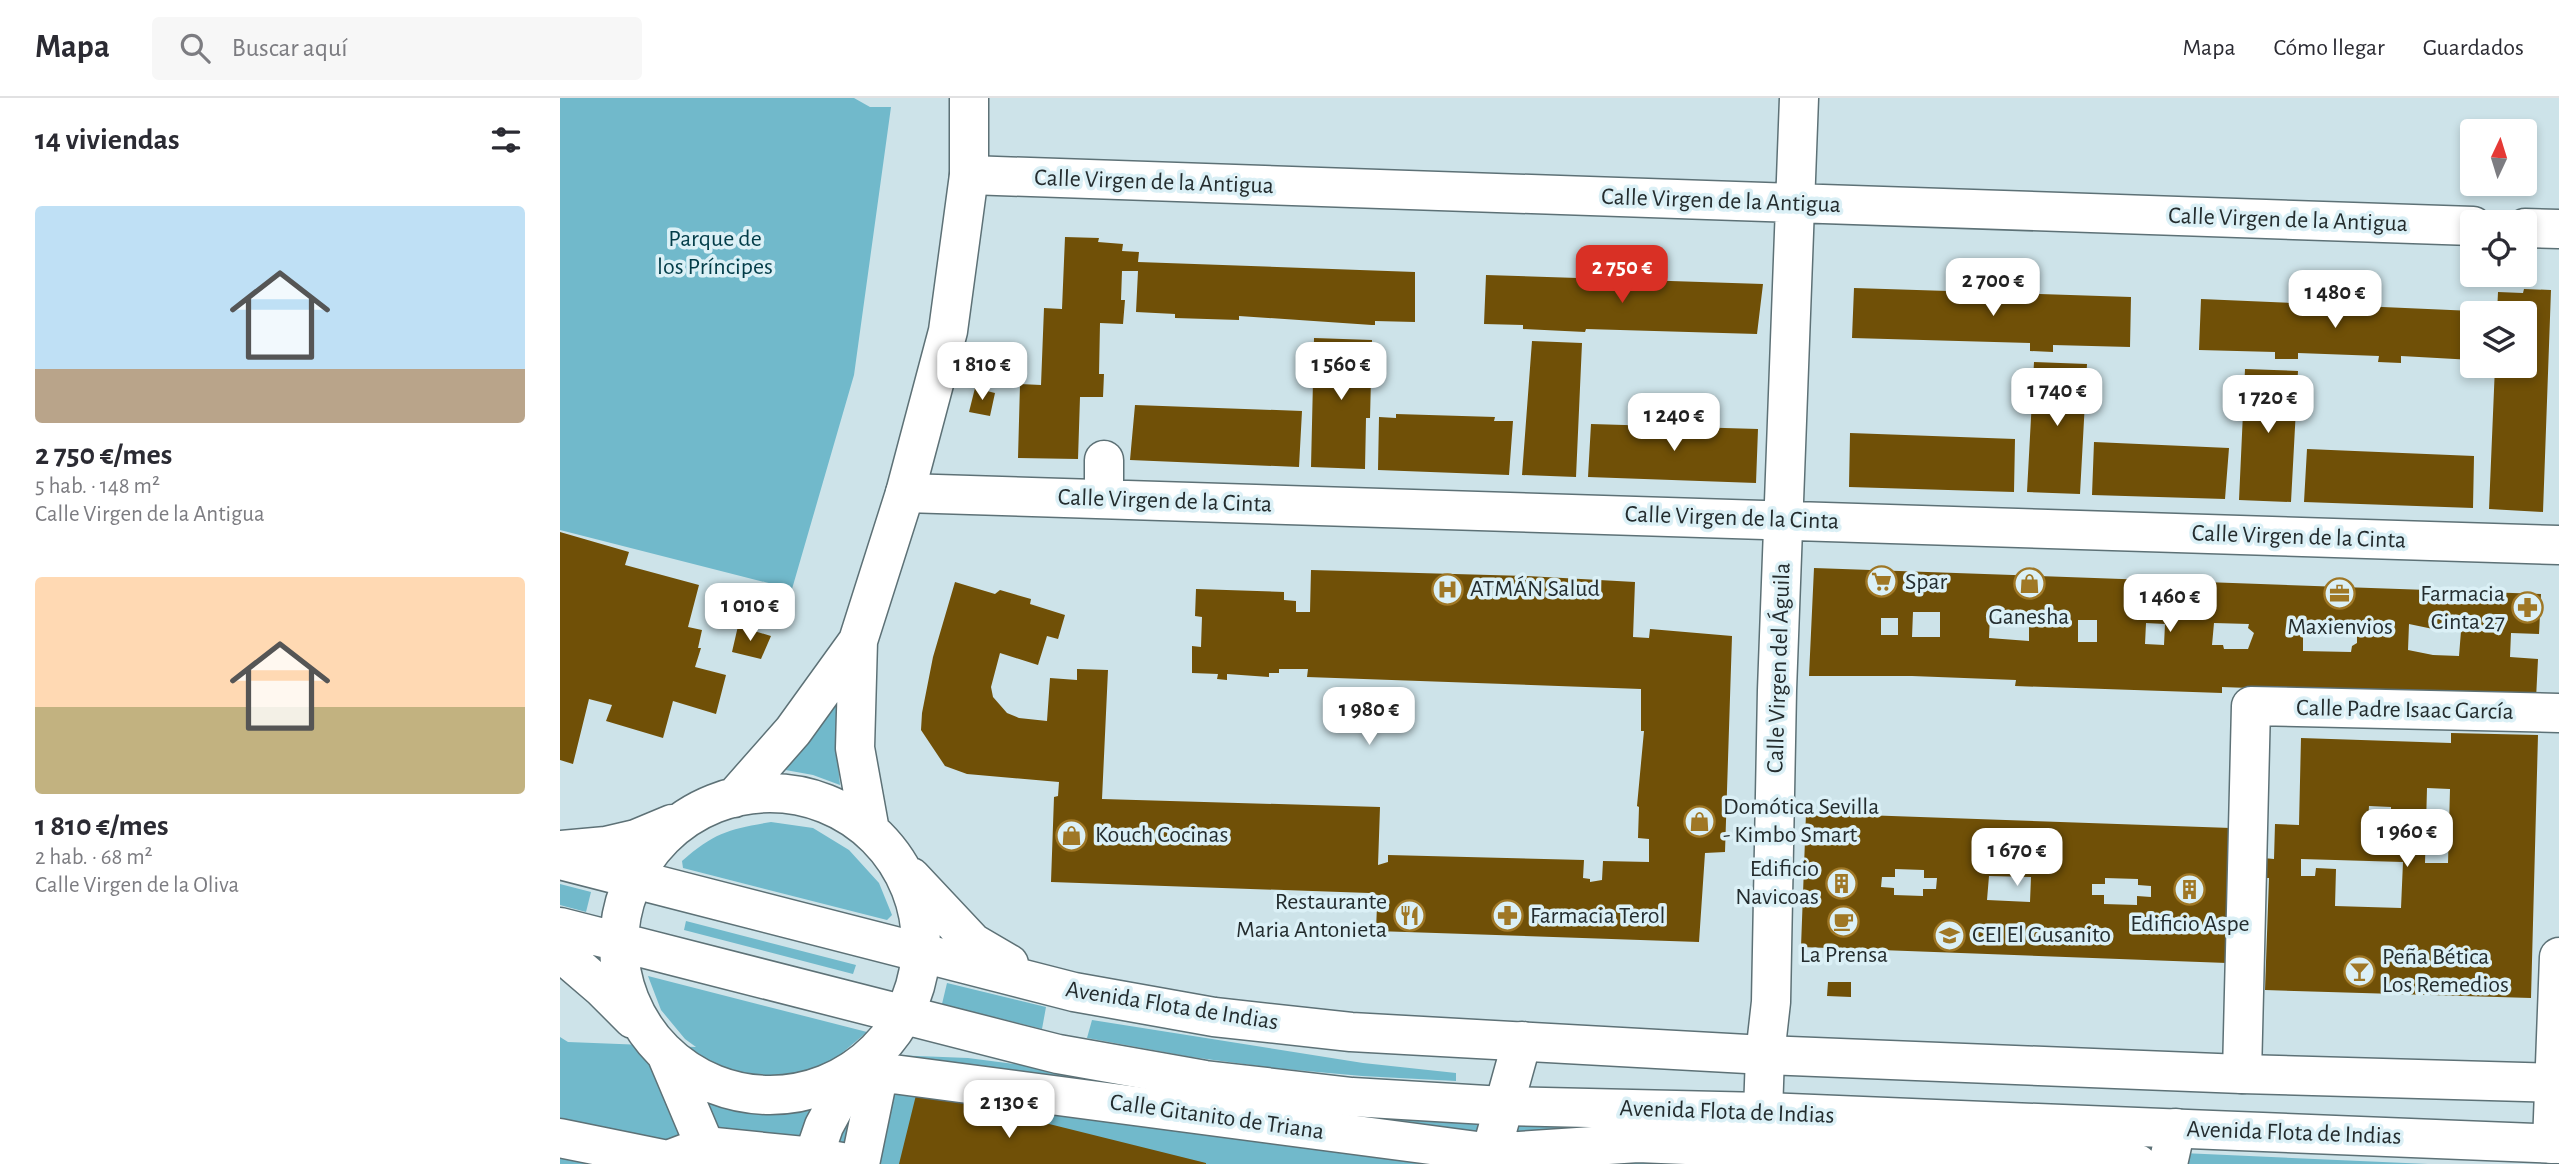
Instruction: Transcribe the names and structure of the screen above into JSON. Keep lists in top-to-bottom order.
{
  "streets": {
    "street": [
      "Calle Virgen de la Antigua",
      "Calle Virgen de la Cinta",
      "Calle Virgen del Águila",
      "Calle Padre Isaac García",
      "Avenida Flota de Indias",
      "Calle Gitanito de Triana"
    ]
  },
  "crossings": [
    ["Calle Virgen de la Antigua", "Calle Virgen del Águila"],
    ["Calle Virgen de la Cinta", "Calle Virgen del Águila"],
    ["Calle Virgen del Águila", "Avenida Flota de Indias"],
    ["Calle Padre Isaac García", "Avenida Flota de Indias"]
  ],
  "parks": ["Parque de los Príncipes"],
  "places": {
    "supermarket": ["Spar"],
    "shop": ["Ganesha", "Domótica Sevilla - Kimbo Smart", "Kouch Cocinas"],
    "hospital": ["ATMÁN Salud"],
    "office": ["Maxienvios"],
    "pharmacy": ["Farmacia Cinta 27", "Farmacia Terol"],
    "building": ["Edificio Navicoas", "Edificio Aspe"],
    "restaurant": ["Restaurante Maria Antonieta"],
    "cafe": ["La Prensa"],
    "school or university": ["CEI El Gusanito"],
    "bar": ["Peña Bética Los Remedios"]
  },
  "north": "top",
  "page": {
    "header": "Mapa",
    "search": "Buscar aquí",
    "nav": ["Mapa", "Cómo llegar", "Guardados"],
    "heading": "14 viviendas",
    "list": [
      {
        "name": "2 750 €/mes",
        "note": "5 hab. · 148 m² · Calle Virgen de la Antigua"
      },
      {
        "name": "1 810 €/mes",
        "note": "2 hab. · 68 m² · Calle Virgen de la Oliva"
      }
    ],
    "price": [
      "2 750 €",
      "2 700 €",
      "1 480 €",
      "1 810 €",
      "1 560 €",
      "1 740 €",
      "1 720 €",
      "1 240 €",
      "1 460 €",
      "1 010 €",
      "1 980 €",
      "1 960 €",
      "1 670 €",
      "2 130 €"
    ]
  }
}
